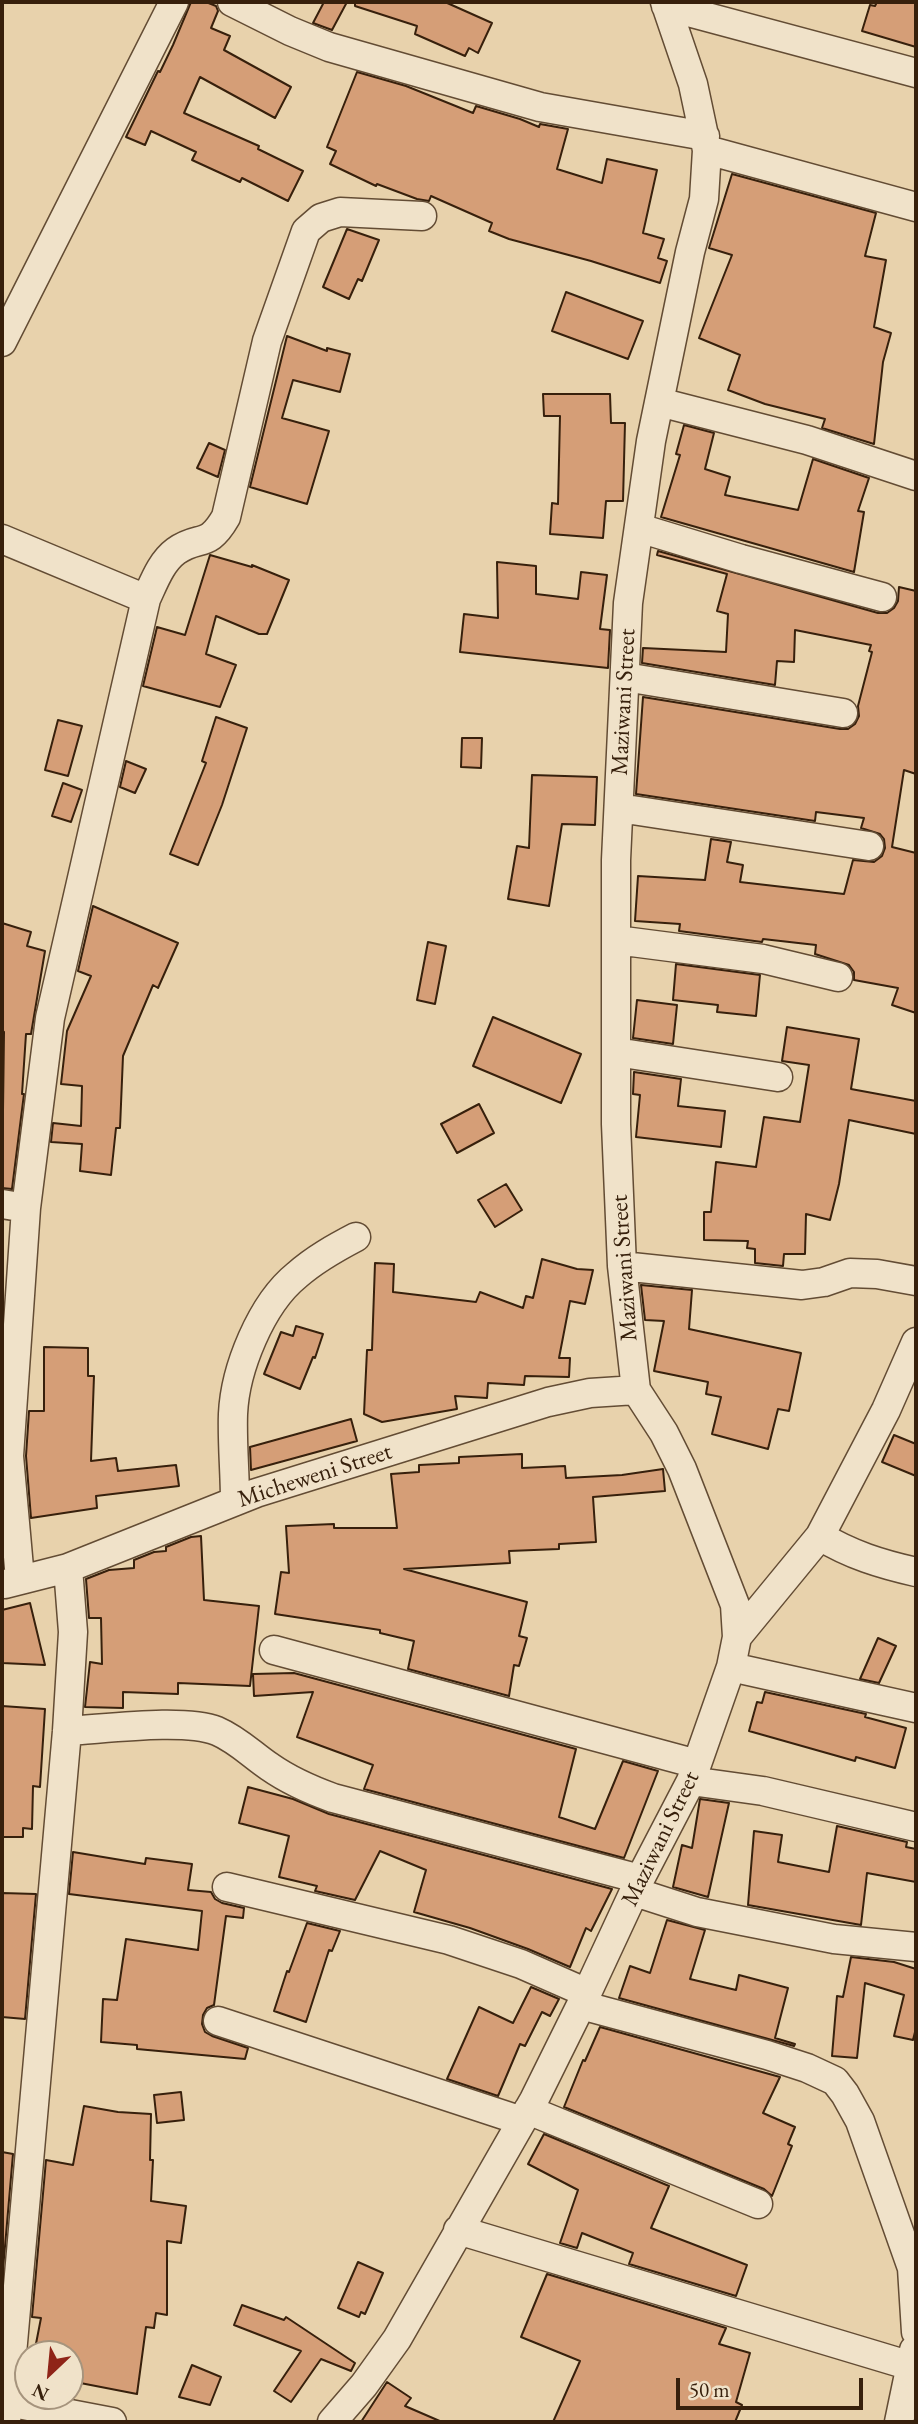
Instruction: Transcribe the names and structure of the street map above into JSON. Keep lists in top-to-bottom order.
{
  "streets": {
    "street": ["Maziwani Street", "Micheweni Street"]
  },
  "crossings": [
    ["Maziwani Street", "Micheweni Street"]
  ],
  "scale_bar": "50 m",
  "north": "bottom left"
}
